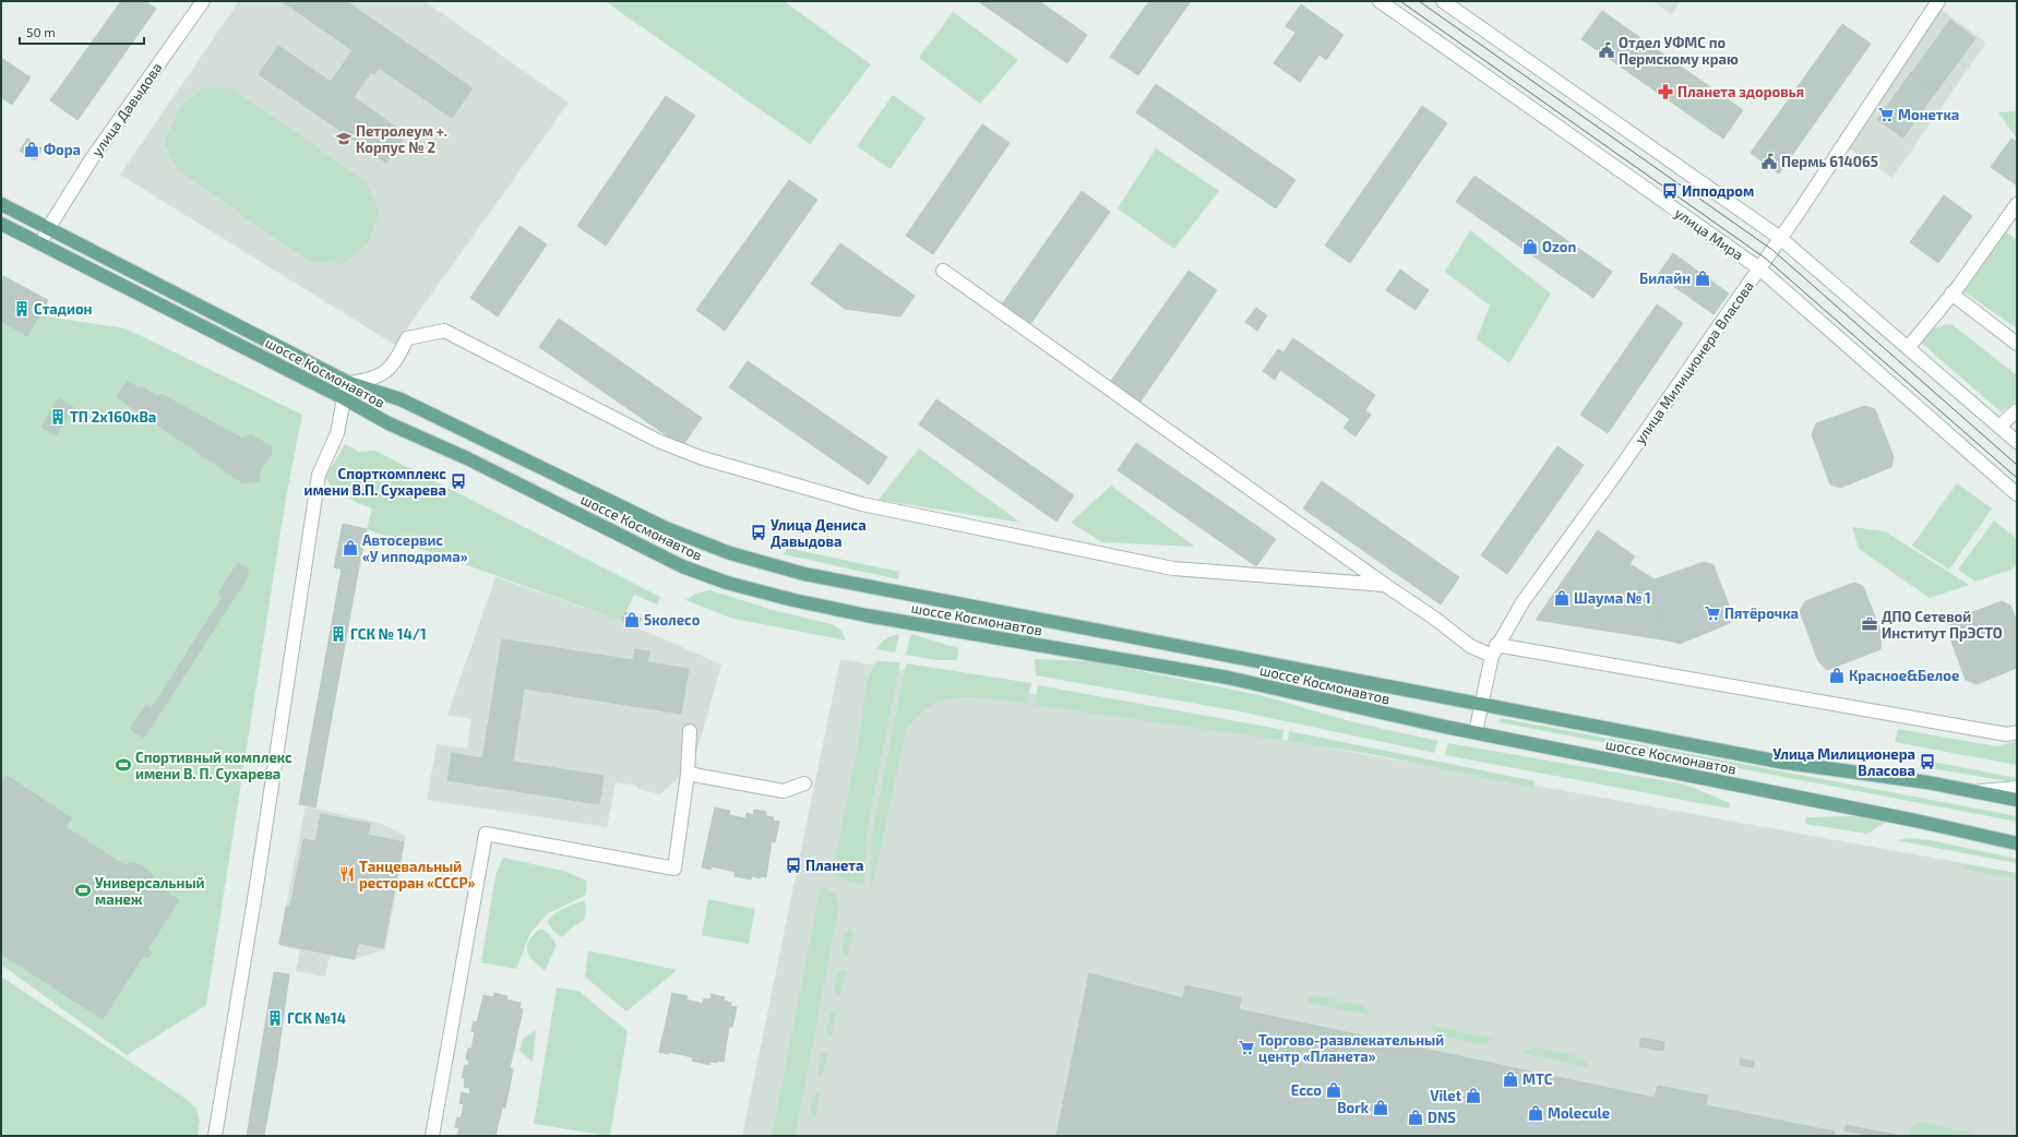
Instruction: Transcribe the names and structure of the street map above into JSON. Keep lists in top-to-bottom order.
{
  "streets": {
    "main road": ["шоссе Космонавтов"],
    "street": ["улица Давыдова", "улица Мира", "улица Милиционера Власова"]
  },
  "crossings": [
    ["улица Давыдова", "шоссе Космонавтов"],
    ["улица Мира", "улица Милиционера Власова"],
    ["улица Милиционера Власова", "шоссе Космонавтов"]
  ],
  "places": {
    "public building": ["Отдел УФМС по Пермскому краю", "Пермь 614065"],
    "pharmacy": ["Планета здоровья"],
    "supermarket": ["Монетка", "Пятёрочка", "Торгово-развлекательный центр «Планета»"],
    "school or university": ["Петролеум +. Корпус № 2"],
    "shop": [
      "Фора",
      "Ozon",
      "Билайн",
      "Автосервис «У ипподрома»",
      "Шаума № 1",
      "5колесо",
      "Красное&Белое",
      "МТС",
      "Ecco",
      "Vilet",
      "Bork",
      "Molecule",
      "DNS"
    ],
    "bus stop": [
      "Ипподром",
      "Спорткомплекс имени В.П. Сухарева",
      "Улица Дениса Давыдова",
      "Улица Милиционера Власова",
      "Планета"
    ],
    "building": [
      "Стадион",
      "ТП 2х160кВа",
      "ГСК № 14/1",
      "ГСК №14"
    ],
    "office": ["ДПО Сетевой Институт ПрЭСТО"],
    "sports": ["Спортивный комплекс имени В. П. Сухарева", "Универсальный манеж"],
    "restaurant": ["Танцевальный ресторан «СССР»"]
  },
  "scale_bar": "50 m"
}
